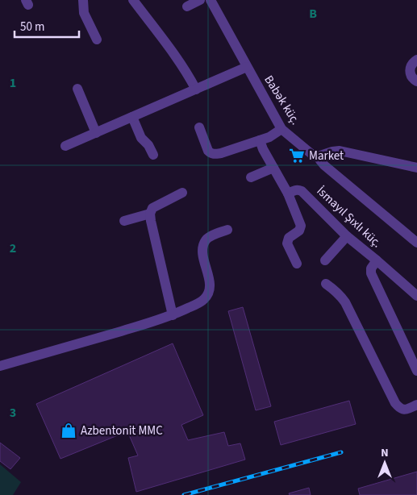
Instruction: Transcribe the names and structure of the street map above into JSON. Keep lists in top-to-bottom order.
{
  "streets": {
    "street": ["Babək küç.", "İsmayıl Şıxlı küç."]
  },
  "places": {
    "supermarket": ["Market"],
    "shop": ["Azbentonit MMC"]
  },
  "scale_bar": "50 m",
  "north": "top",
  "grid": {
    "columns": ["B"],
    "rows": ["1", "2", "3"]
  }
}
